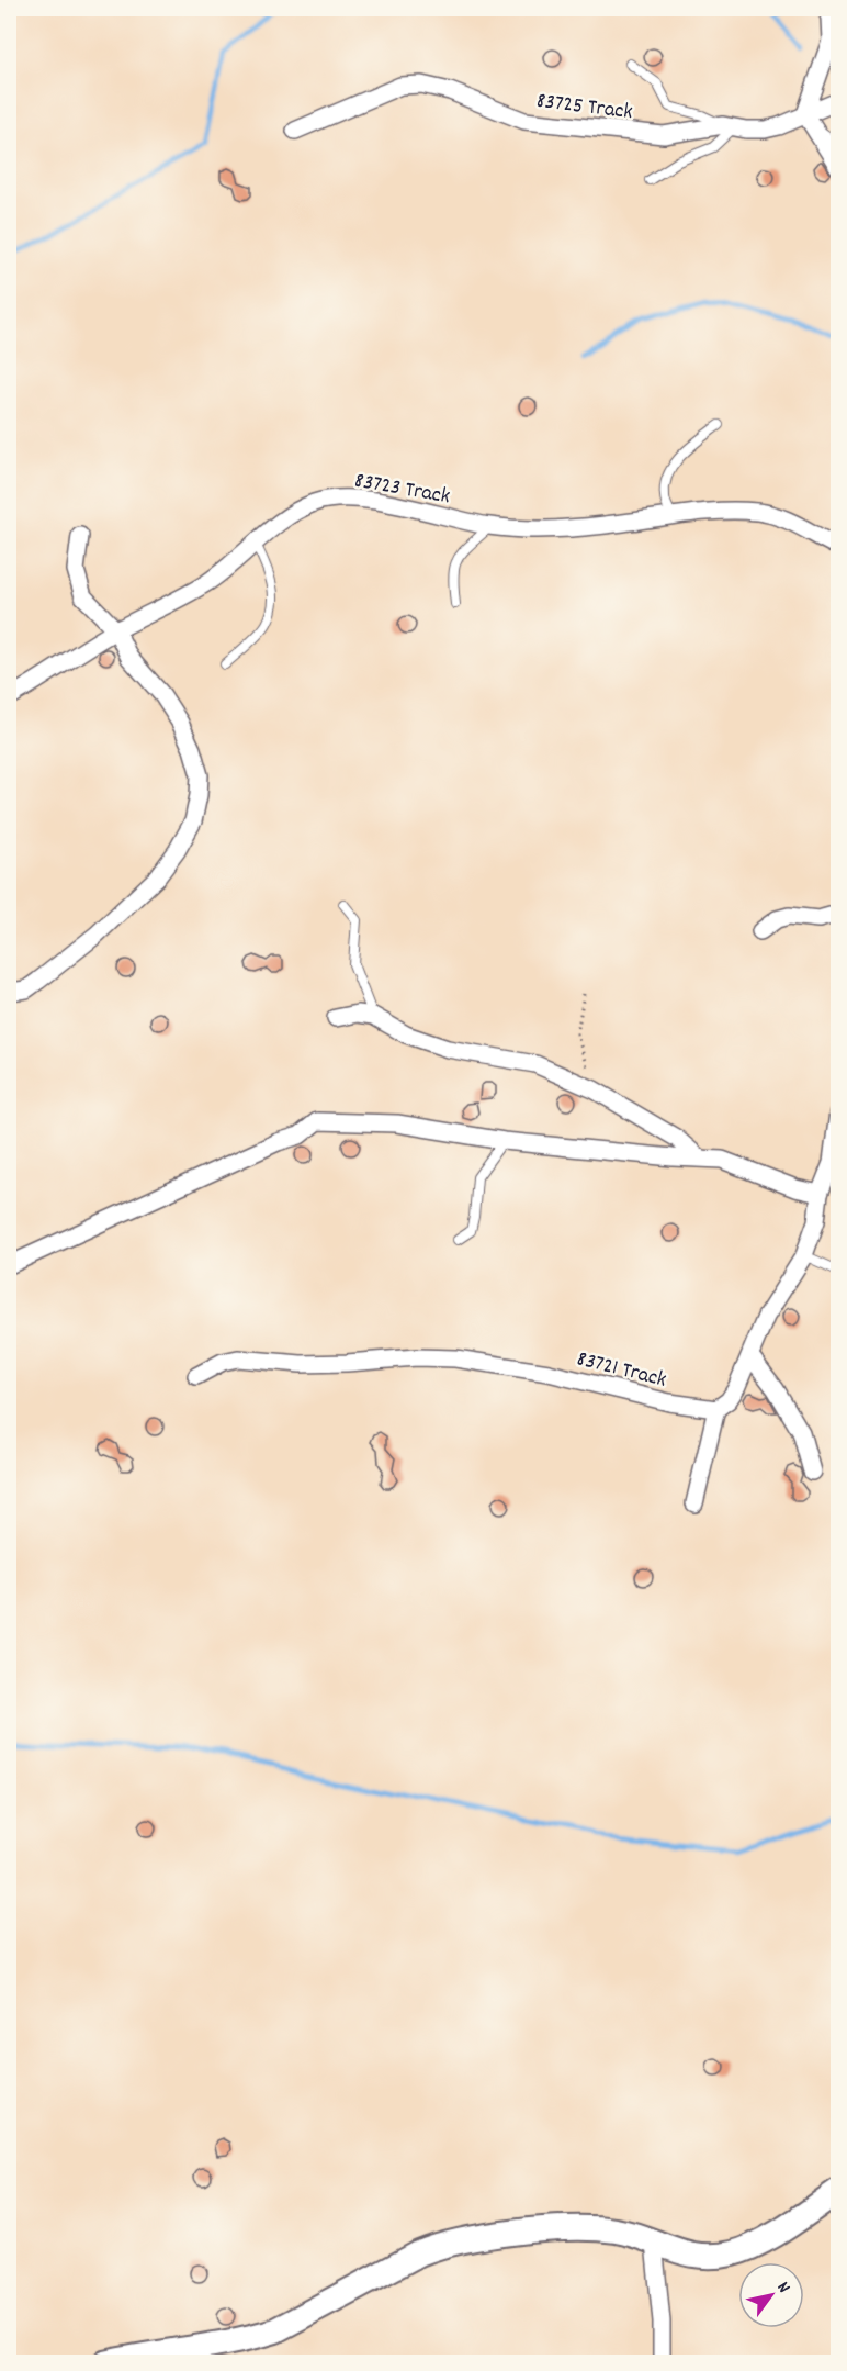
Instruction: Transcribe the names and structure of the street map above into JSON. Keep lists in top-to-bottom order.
{
  "streets": {
    "street": ["83725 Track", "83723 Track", "83721 Track"]
  },
  "north": "top right"
}
